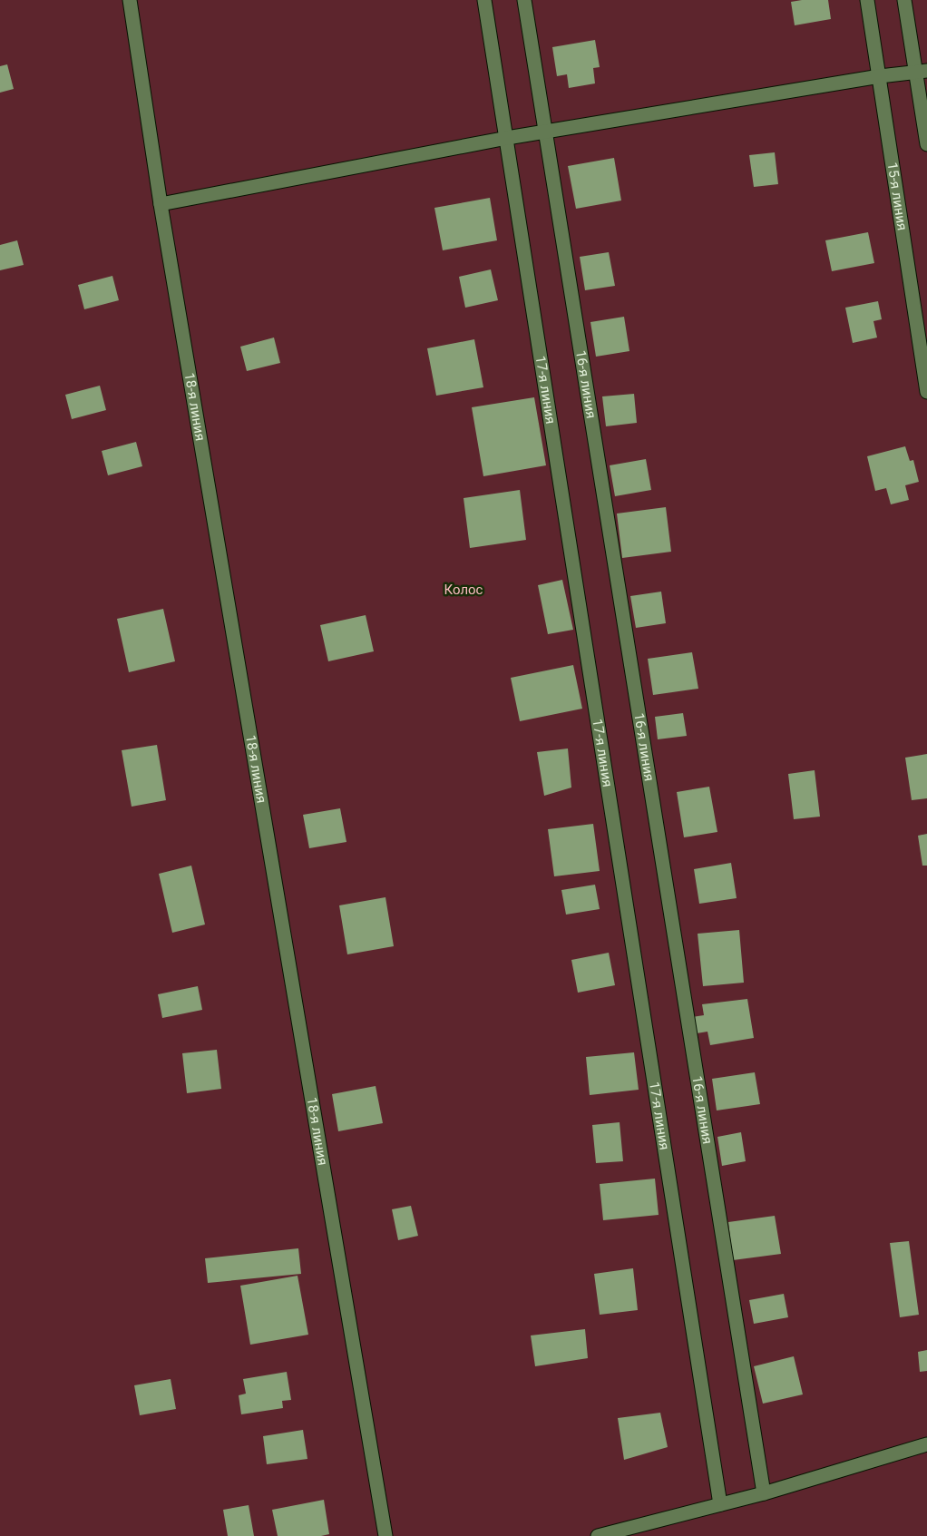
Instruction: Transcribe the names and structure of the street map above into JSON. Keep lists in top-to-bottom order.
{
  "streets": {
    "street": [
      "15-я линия",
      "16-я линия",
      "17-я линия",
      "18-я линия"
    ]
  },
  "parks": ["Колос"]
}
